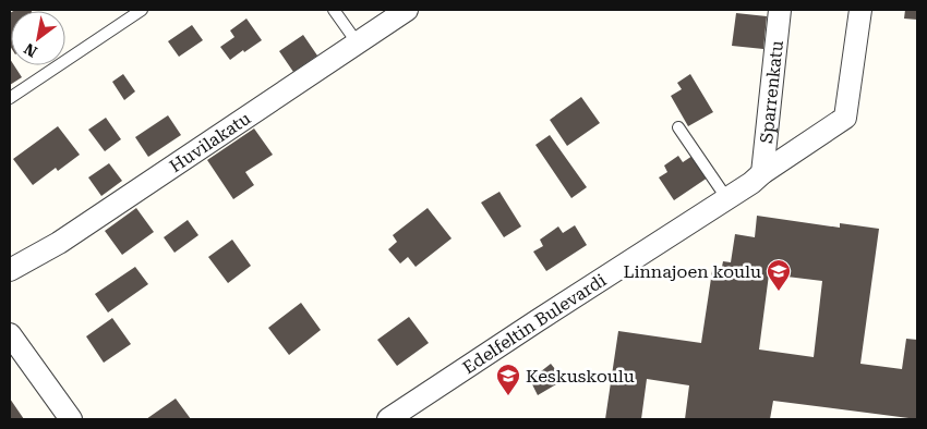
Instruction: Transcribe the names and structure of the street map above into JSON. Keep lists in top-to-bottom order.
{
  "streets": {
    "street": ["Sparrenkatu", "Huvilakatu", "Edelfeltin Bulevardi"]
  },
  "crossings": [
    ["Sparrenkatu", "Edelfeltin Bulevardi"]
  ],
  "places": {
    "school or university": ["Linnajoen koulu", "Keskuskoulu"]
  },
  "north": "bottom left"
}
